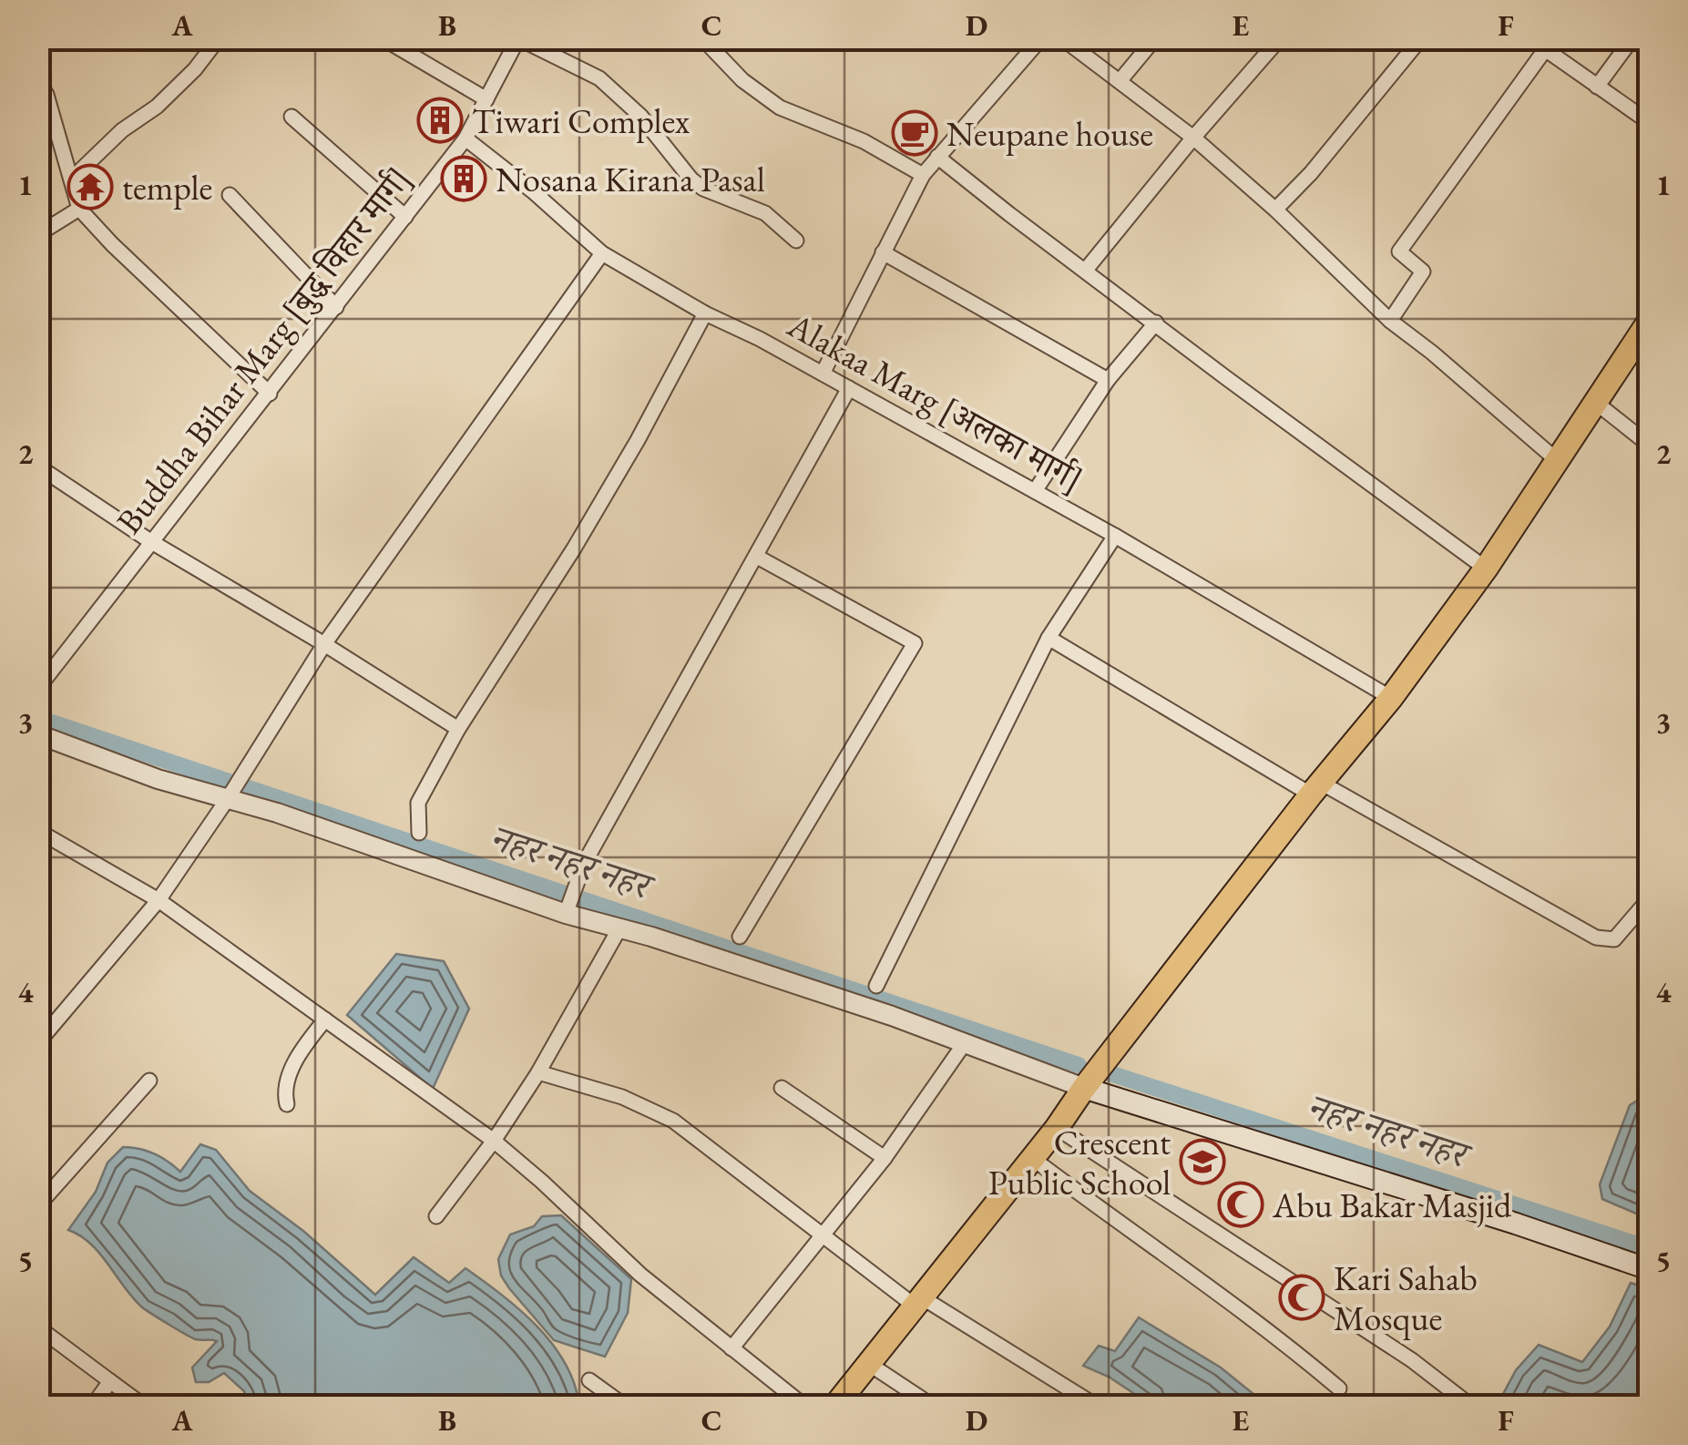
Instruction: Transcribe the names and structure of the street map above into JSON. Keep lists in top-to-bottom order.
{
  "streets": {
    "street": ["Buddha Bihar Marg [बुद्ध विहार मार्ग]", "Alakaa Marg [अलका मार्ग]"]
  },
  "crossings": [
    ["Buddha Bihar Marg [बुद्ध विहार मार्ग]", "Alakaa Marg [अलका मार्ग]"]
  ],
  "water": ["नहर नहर नहर"],
  "places": {
    "building": ["Tiwari Complex", "Nosana Kirana Pasal"],
    "cafe": ["Neupane house"],
    "temple": ["temple"],
    "school or university": ["Crescent Public School"],
    "mosque": ["Abu Bakar Masjid", "Kari Sahab Mosque"]
  },
  "grid": {
    "columns": [
      "A",
      "B",
      "C",
      "D",
      "E",
      "F"
    ],
    "rows": [
      "1",
      "2",
      "3",
      "4",
      "5"
    ]
  }
}
